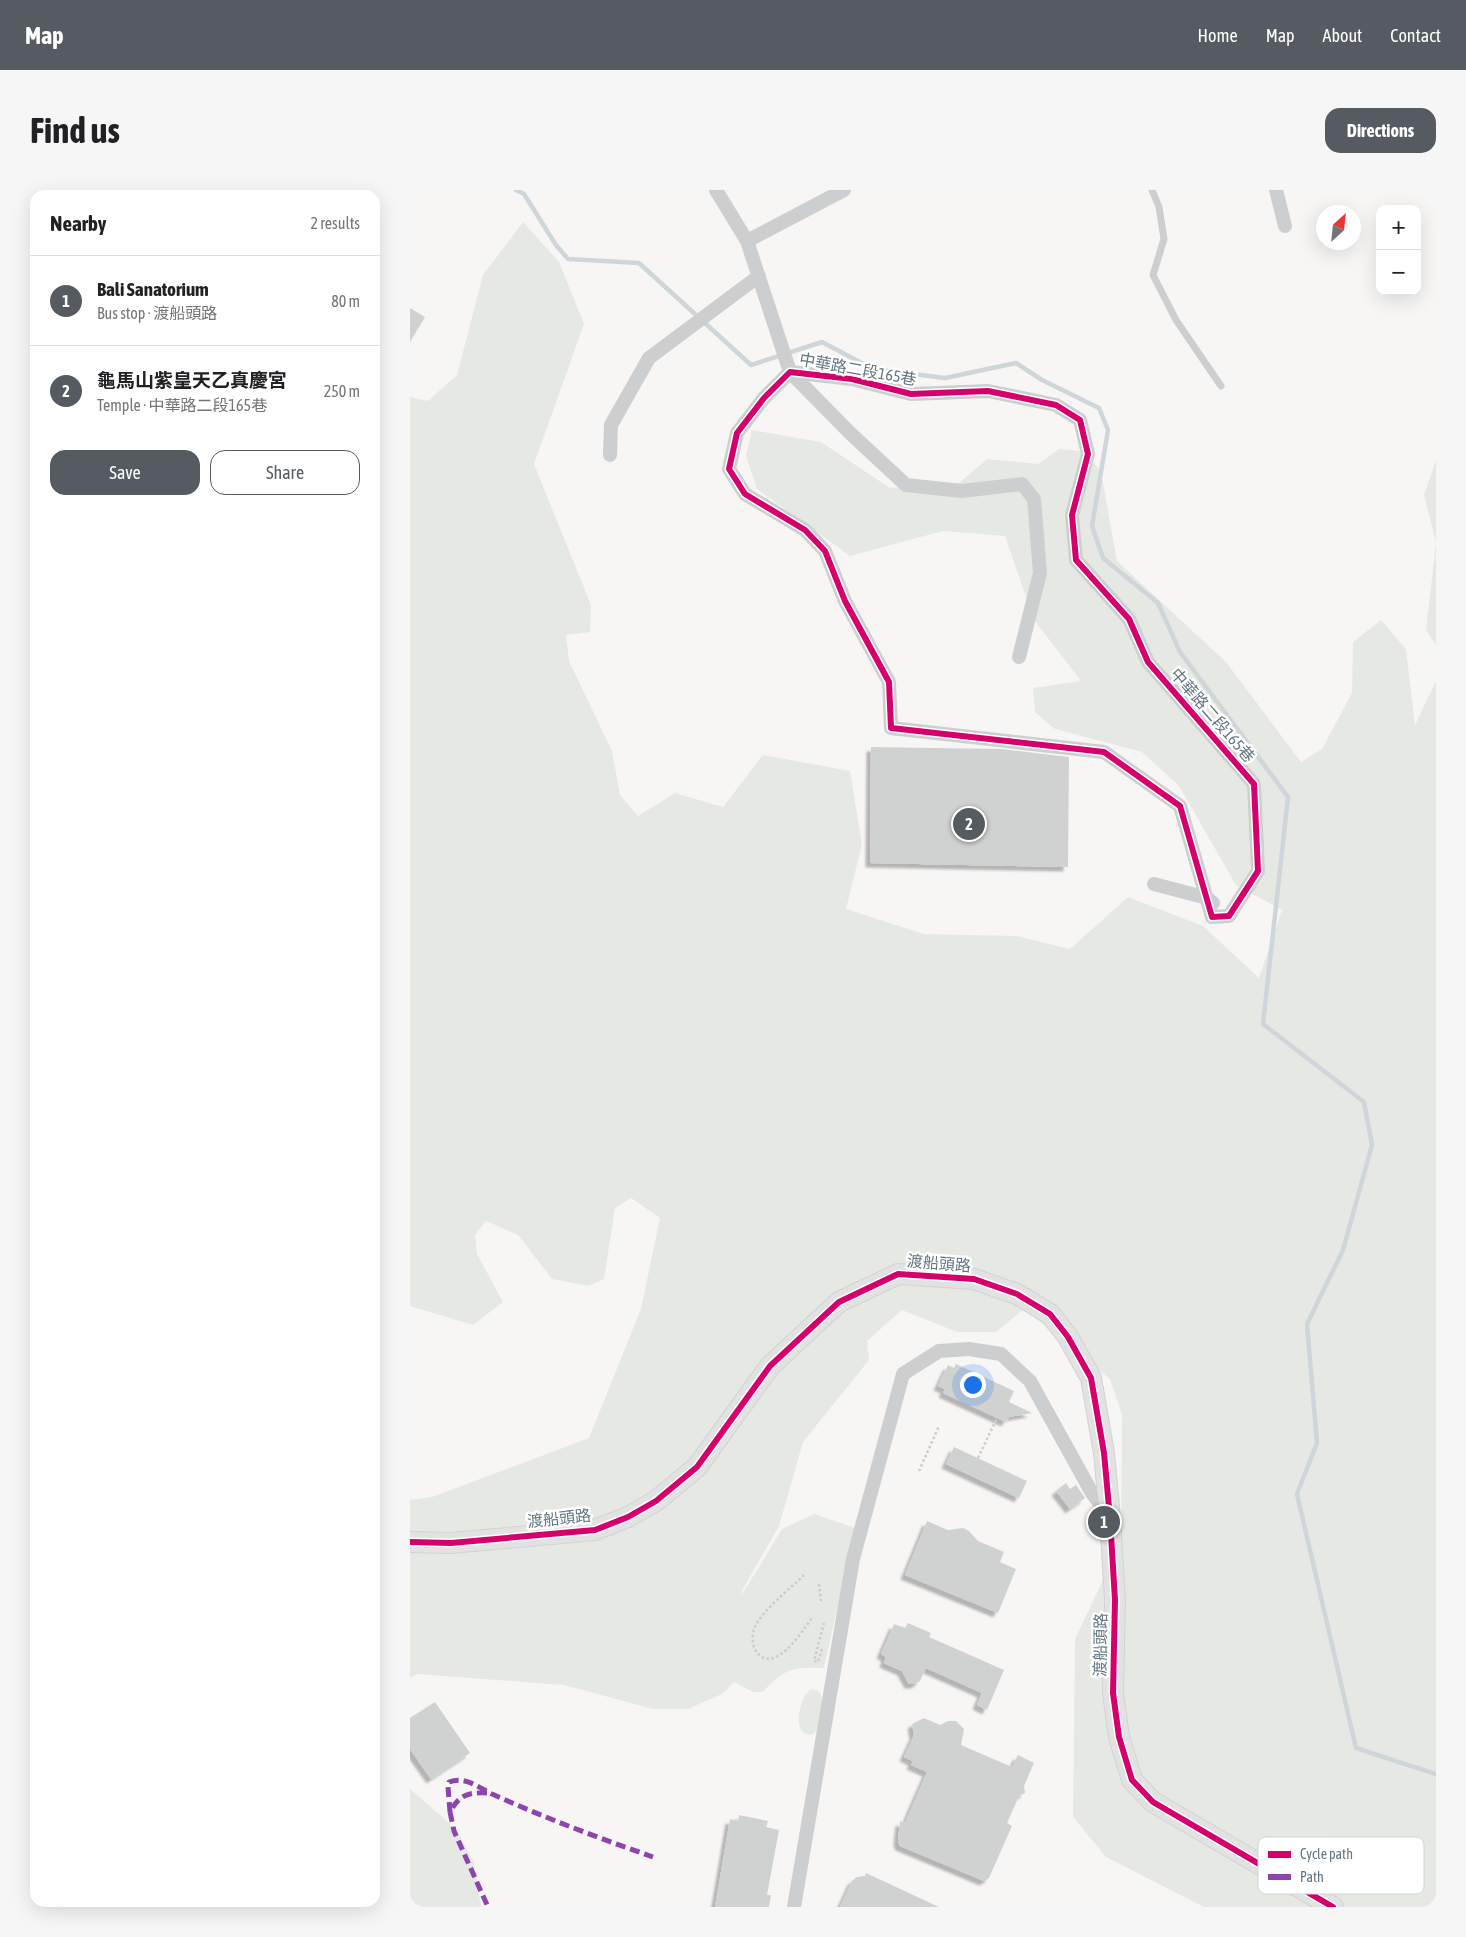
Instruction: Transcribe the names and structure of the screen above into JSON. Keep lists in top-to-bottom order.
{
  "streets": {
    "street": ["中華路二段165巷", "渡船頭路"]
  },
  "legend": ["Cycle path", "Path"],
  "north": "top right",
  "page": {
    "header": "Map",
    "nav": [
      "Home",
      "Map",
      "About",
      "Contact"
    ],
    "buttons": [
      "Directions",
      ["Save", "Share"]
    ],
    "title": "Find us",
    "heading": ["Nearby", "2 results"],
    "map_buttons": ["+", "−"],
    "list": [
      {
        "mark": "1",
        "name": "Bali Sanatorium",
        "note": "Bus stop · 渡船頭路",
        "value": "80 m"
      },
      {
        "mark": "2",
        "name": "龜馬山紫皇天乙真慶宮",
        "note": "Temple · 中華路二段165巷",
        "value": "250 m"
      }
    ],
    "pins": ["2", "1"]
  }
}
